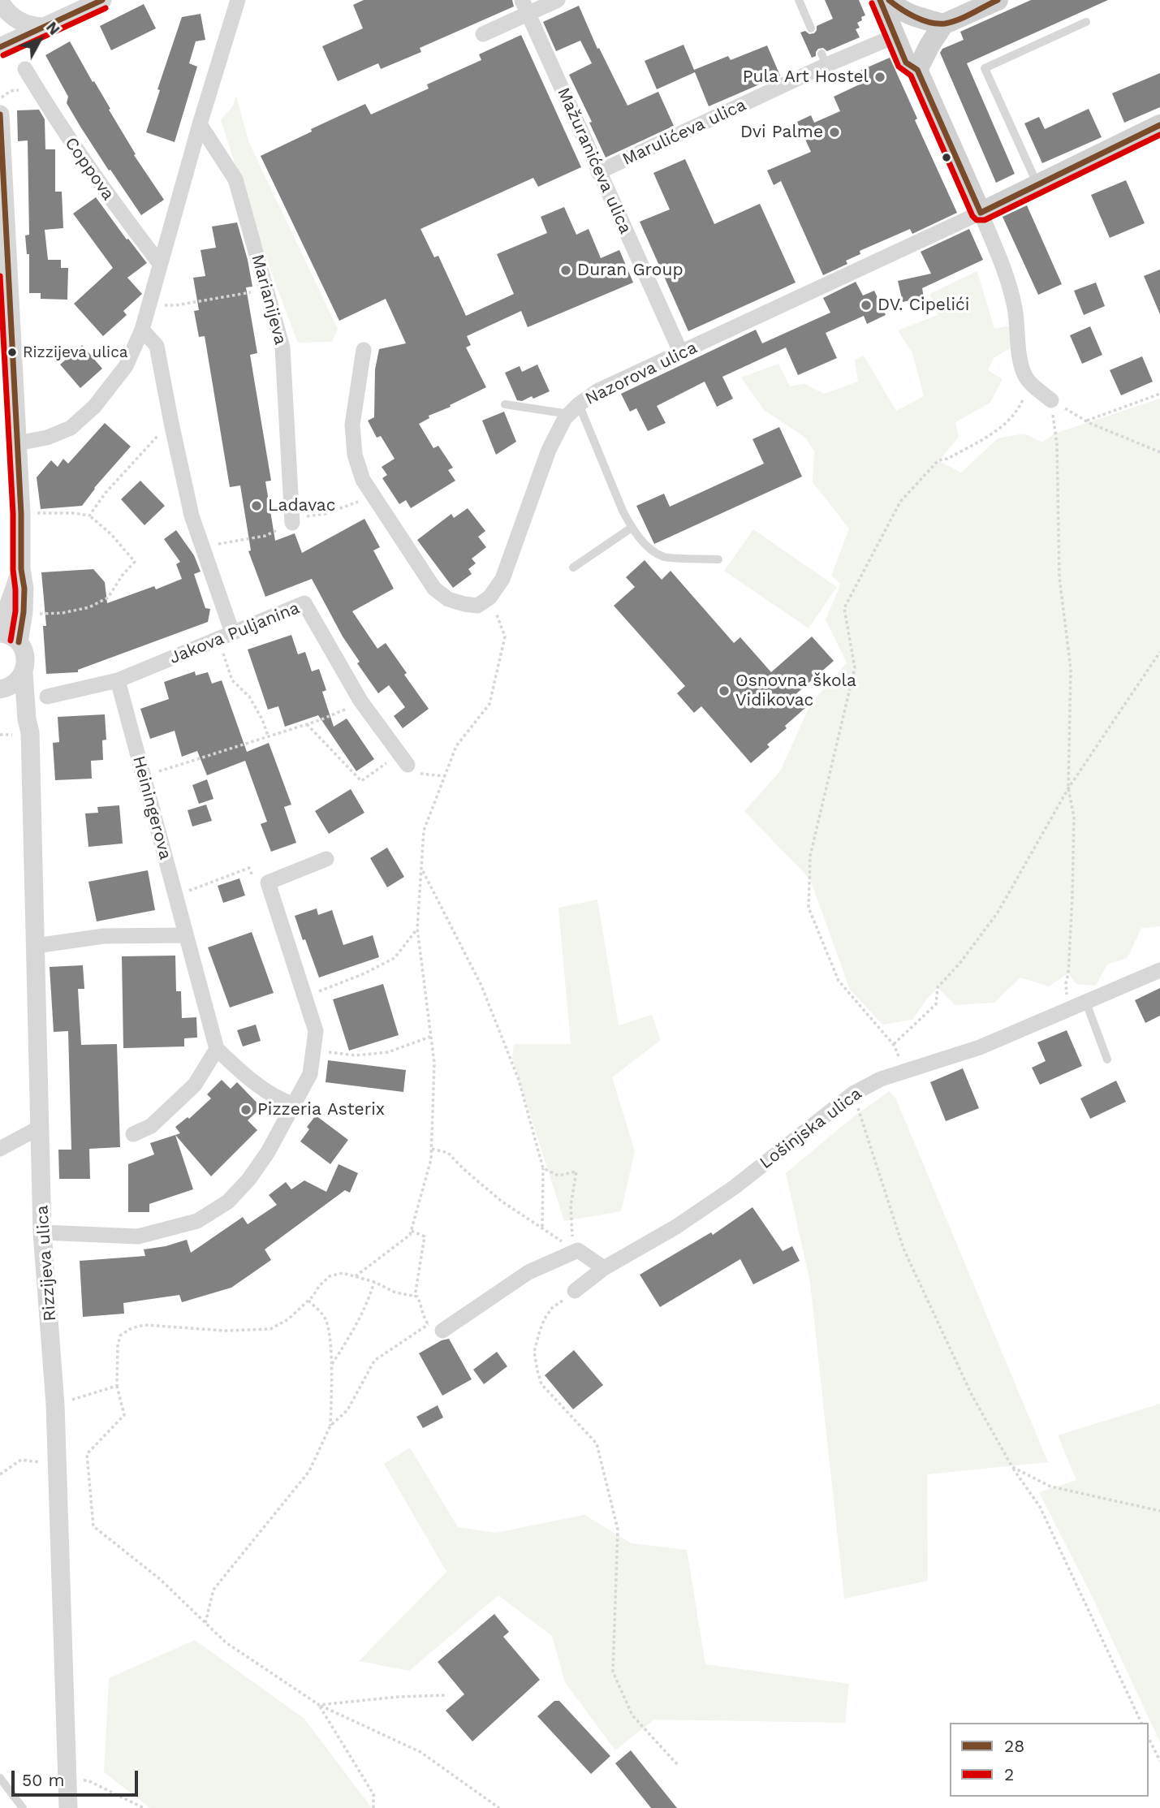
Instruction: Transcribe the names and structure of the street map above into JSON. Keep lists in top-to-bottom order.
{
  "streets": {
    "main road": ["Nazorova ulica"],
    "street": [
      "Marulićeva ulica",
      "Mažuranićeva ulica",
      "Coppova",
      "Marianijeva",
      "Jakova Puljanina",
      "Heiningerova",
      "Lošinjska ulica",
      "Rizzijeva ulica"
    ]
  },
  "crossings": [
    ["Marulićeva ulica", "Mažuranićeva ulica"],
    ["Mažuranićeva ulica", "Nazorova ulica"],
    ["Jakova Puljanina", "Heiningerova"]
  ],
  "places": [
    "Pula Art Hostel",
    "Dvi Palme",
    "Duran Group",
    "DV. Cipelići",
    "Rizzijeva ulica",
    "Ladavac",
    "Osnovna škola Vidikovac",
    "Pizzeria Asterix"
  ],
  "lines": ["transit line 28", "transit line 2"],
  "legend": ["28", "2"],
  "scale_bar": "50 m",
  "north": "top right"
}
